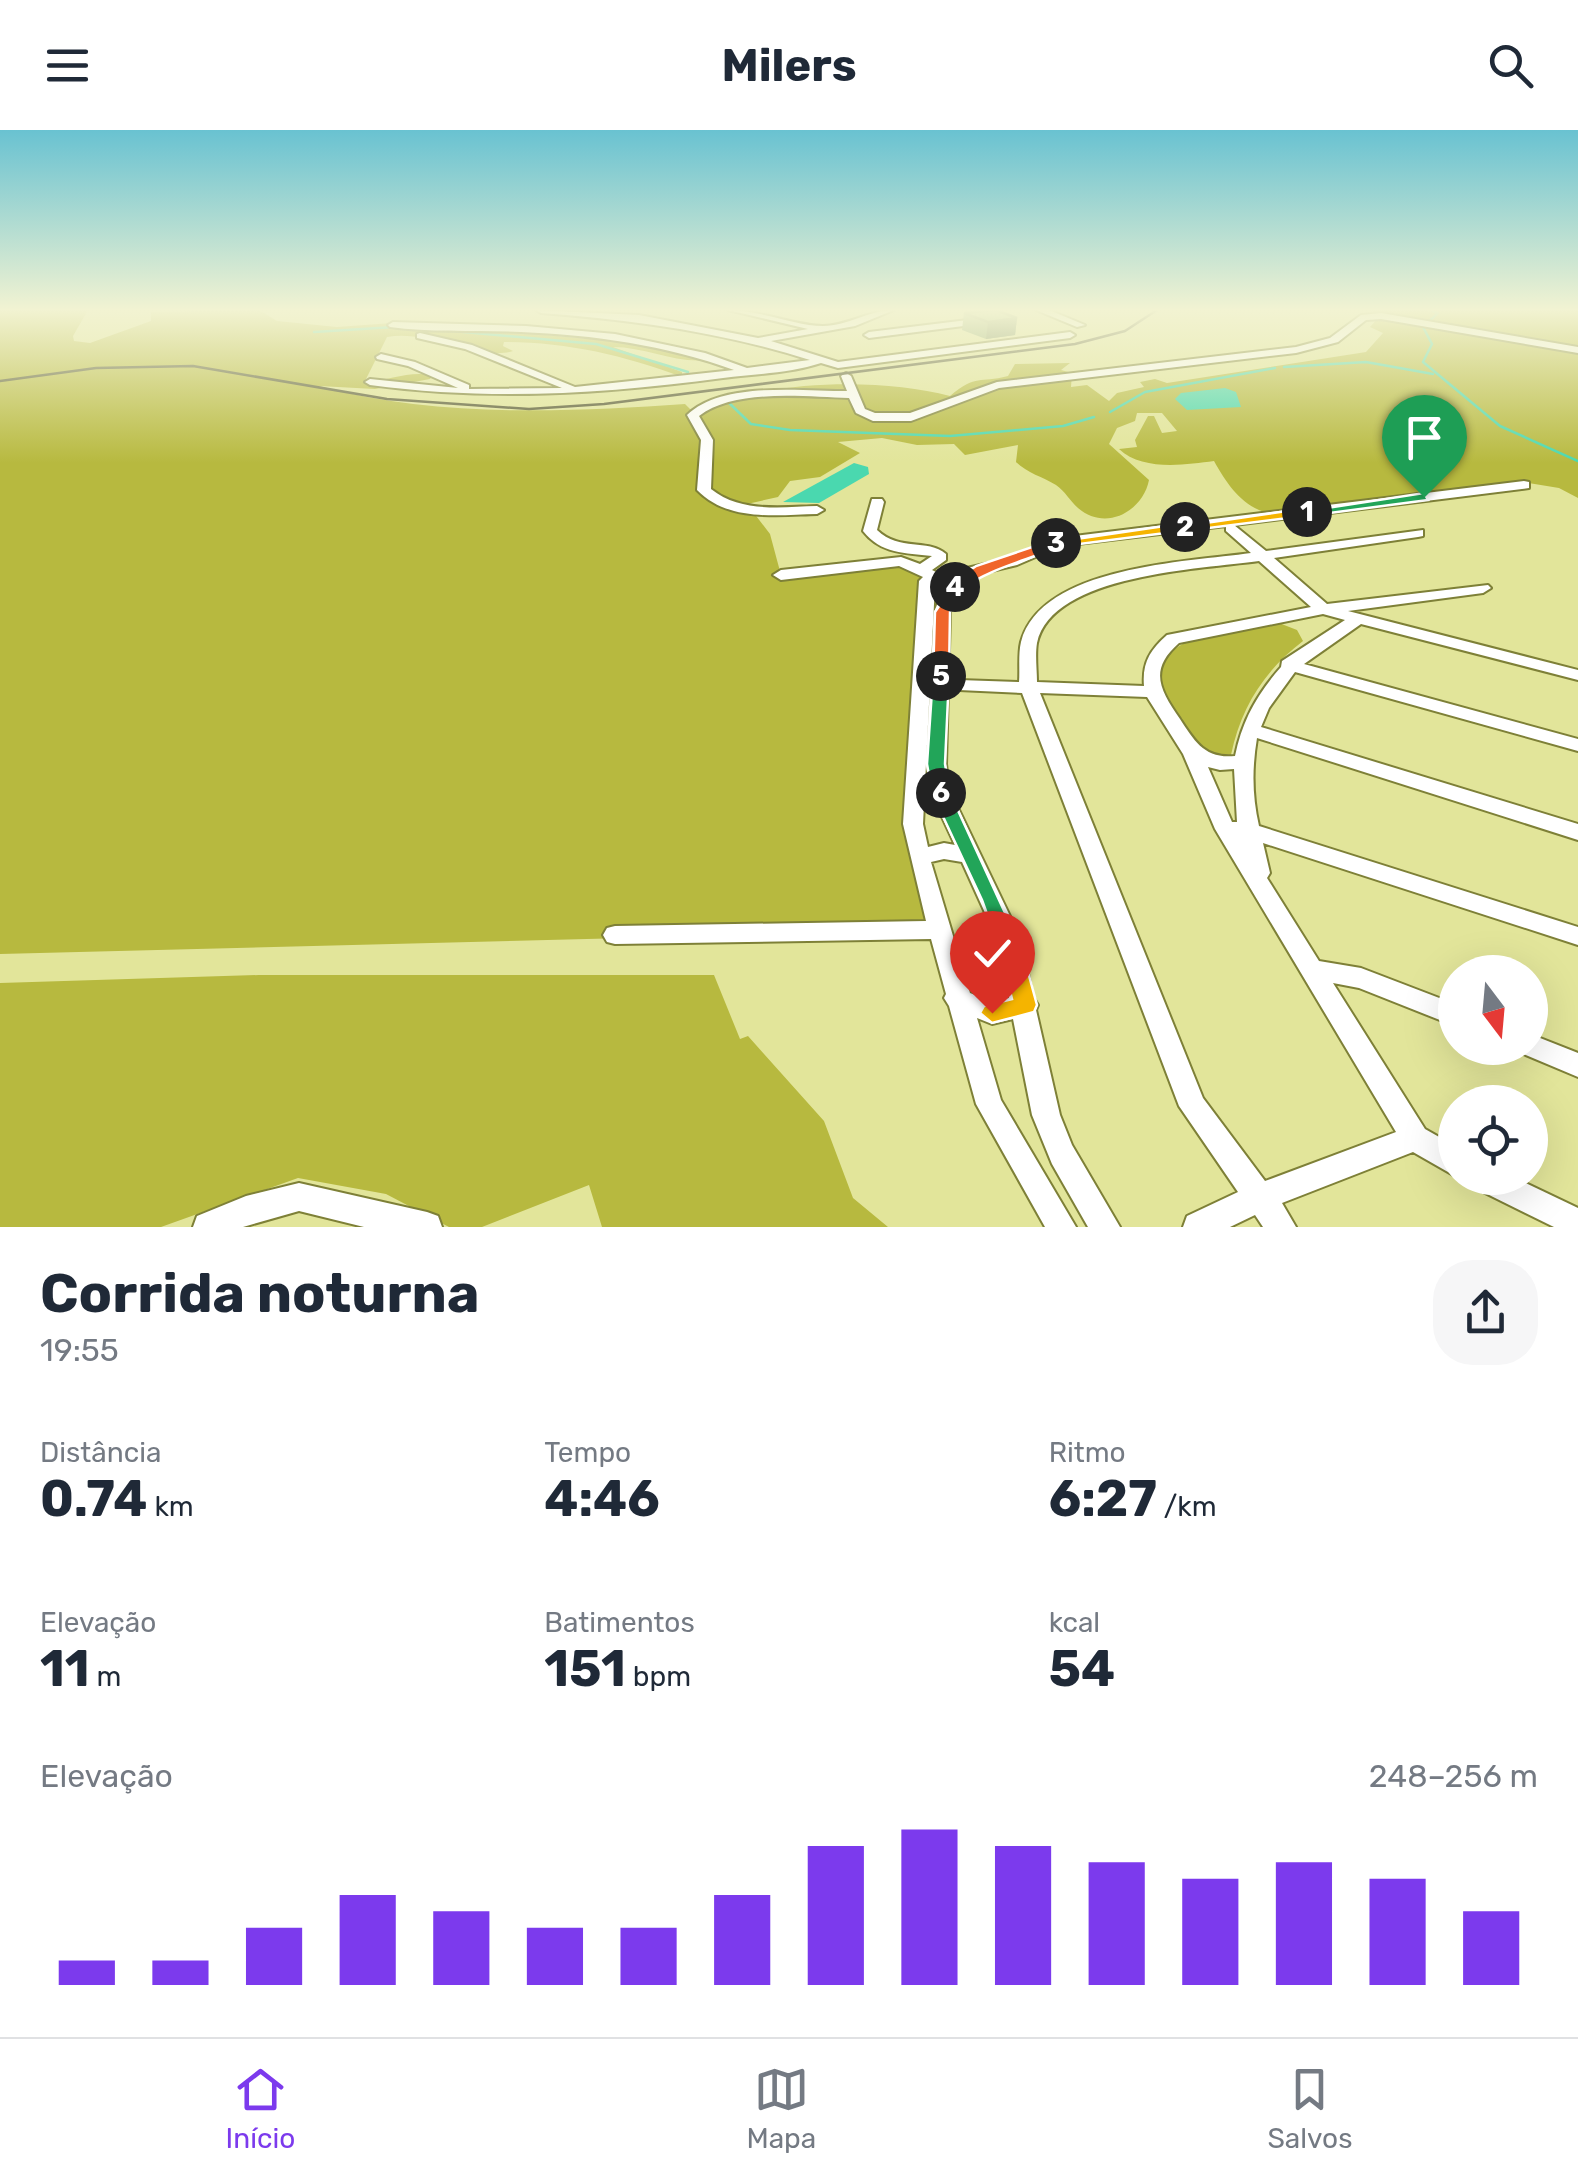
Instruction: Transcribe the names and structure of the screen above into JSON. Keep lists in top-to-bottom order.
{
  "north": "bottom",
  "page": {
    "header": "Milers",
    "pins": [
      "1",
      "2",
      "3",
      "4",
      "5",
      "6"
    ],
    "heading": ["Corrida noturna", "19:55"],
    "stats": [
      ["Distância", "0.74 km"],
      ["Tempo", "4:46"],
      ["Ritmo", "6:27 /km"],
      ["Elevação", "11 m"],
      ["Batimentos", "151 bpm"],
      ["kcal", "54"]
    ],
    "chart": ["Elevação", "248–256 m"],
    "tabs": ["Início", "Mapa", "Salvos"]
  }
}
